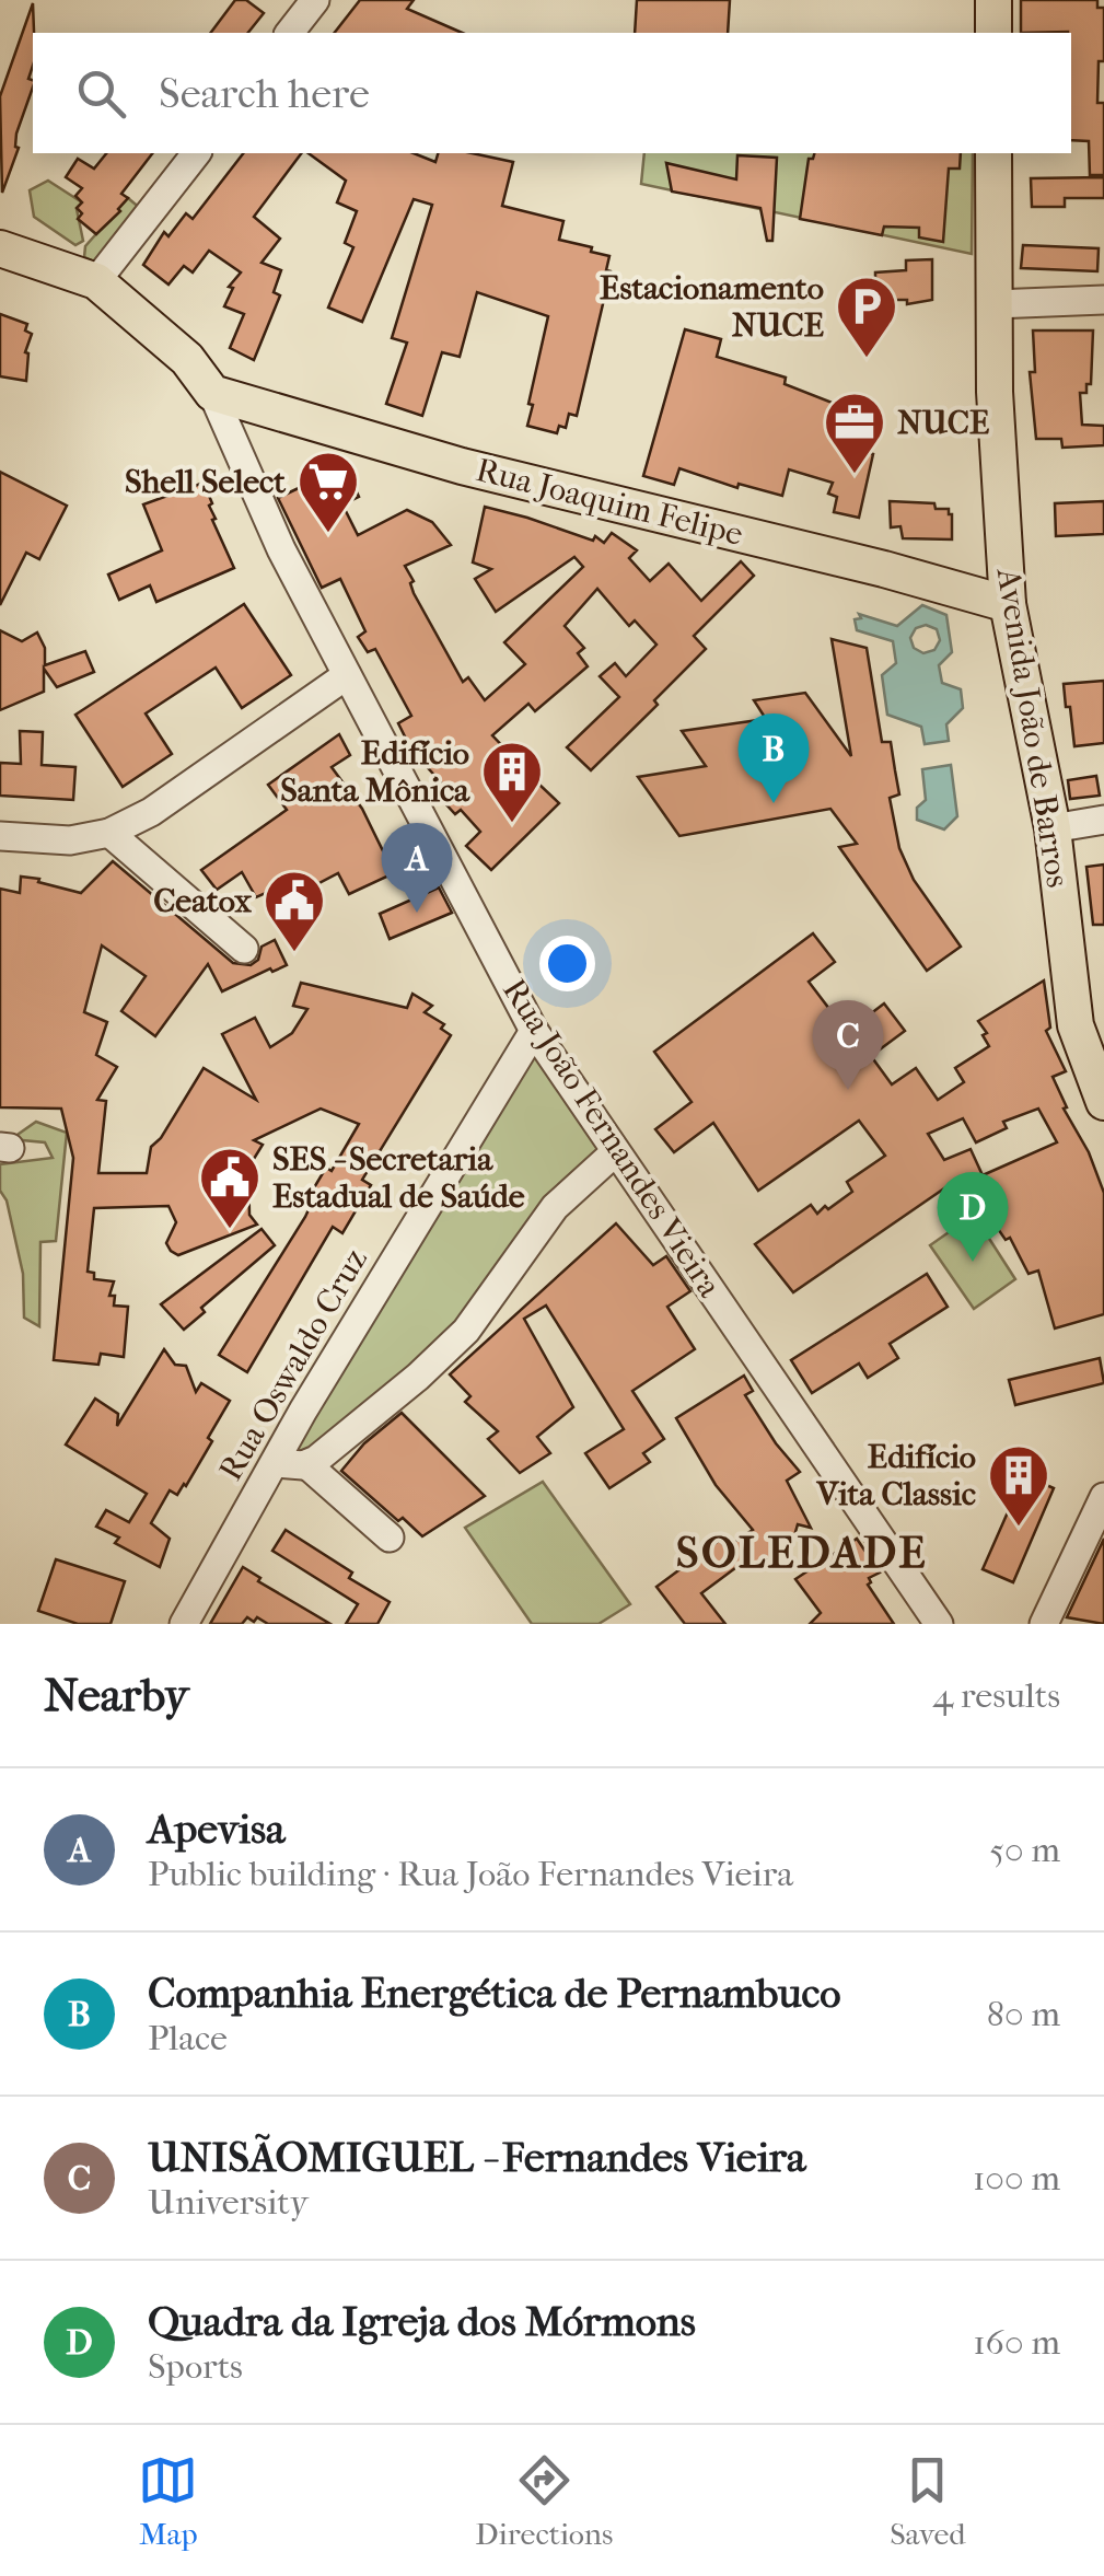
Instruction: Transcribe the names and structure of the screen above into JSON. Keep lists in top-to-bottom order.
{
  "streets": {
    "main road": ["Rua Joaquim Felipe", "Avenida João de Barros", "Rua João Fernandes Vieira"],
    "street": ["Rua Oswaldo Cruz"]
  },
  "crossings": [
    ["Rua Joaquim Felipe", "Avenida João de Barros"],
    ["Rua Joaquim Felipe", "Rua João Fernandes Vieira"],
    ["Rua João Fernandes Vieira", "Rua Oswaldo Cruz"]
  ],
  "districts": ["SOLEDADE"],
  "places": {
    "parking": ["Estacionamento NUCE"],
    "office": ["NUCE"],
    "supermarket": ["Shell Select"],
    "building": ["Edifício Santa Mônica", "Edifício Vita Classic"],
    "public building": ["Ceatox", "SES - Secretaria Estadual de Saúde"]
  },
  "page": {
    "search": "Search here",
    "pins": [
      "B",
      "A",
      "C",
      "D"
    ],
    "heading": ["Nearby", "4 results"],
    "list": [
      {
        "mark": "A",
        "name": "Apevisa",
        "note": "Public building · Rua João Fernandes Vieira",
        "value": "50 m"
      },
      {
        "mark": "B",
        "name": "Companhia Energética de Pernambuco",
        "note": "Place",
        "value": "80 m"
      },
      {
        "mark": "C",
        "name": "UNISÃOMIGUEL - Fernandes Vieira",
        "note": "University",
        "value": "100 m"
      },
      {
        "mark": "D",
        "name": "Quadra da Igreja dos Mórmons",
        "note": "Sports",
        "value": "160 m"
      }
    ],
    "nav": ["Map", "Directions", "Saved"]
  }
}
